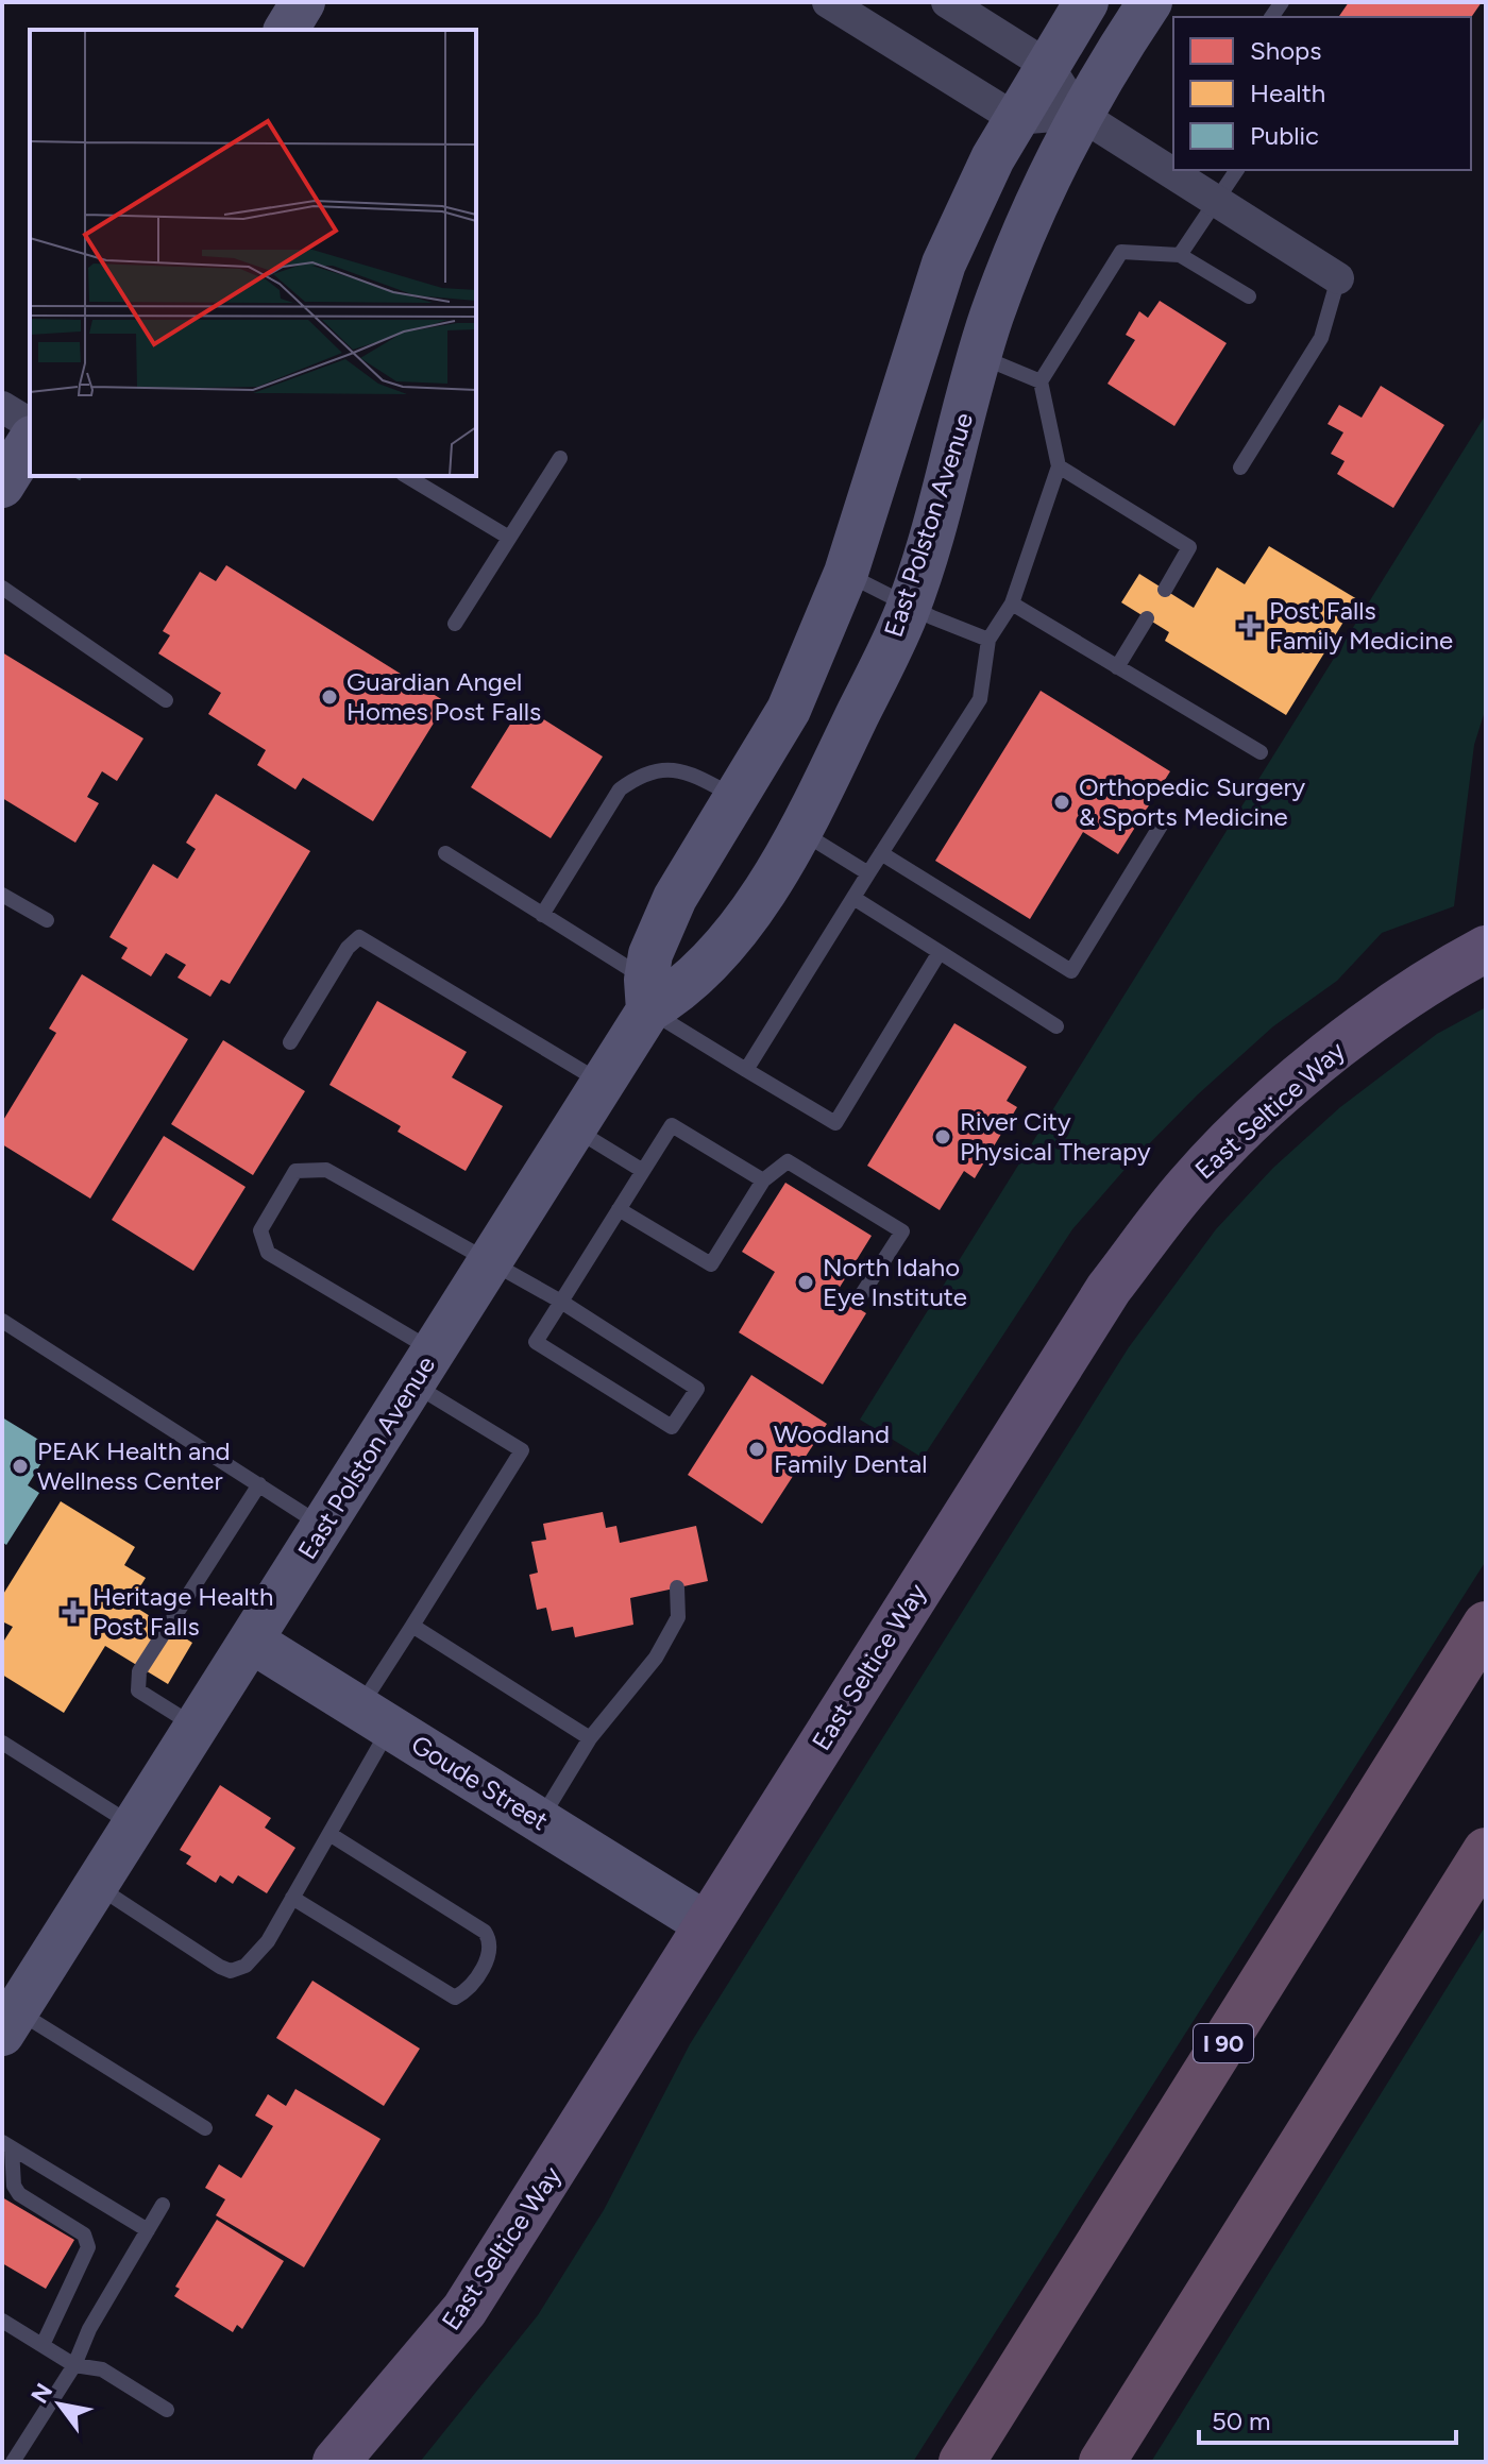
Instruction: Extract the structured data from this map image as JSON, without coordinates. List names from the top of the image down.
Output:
{
  "streets": {
    "highway": ["I 90"],
    "main road": ["East Seltice Way"],
    "street": ["East Polston Avenue", "Goude Street"]
  },
  "crossings": [
    ["East Polston Avenue", "Goude Street"],
    ["East Seltice Way", "Goude Street"]
  ],
  "places": {
    "health": ["Post Falls Family Medicine", "Heritage Health Post Falls"],
    "other": [
      "Guardian Angel Homes Post Falls",
      "Orthopedic Surgery & Sports Medicine",
      "River City Physical Therapy",
      "North Idaho Eye Institute",
      "Woodland Family Dental",
      "PEAK Health and Wellness Center"
    ]
  },
  "legend": ["Shops", "Health", "Public"],
  "scale_bar": "50 m",
  "north": "top left"
}
